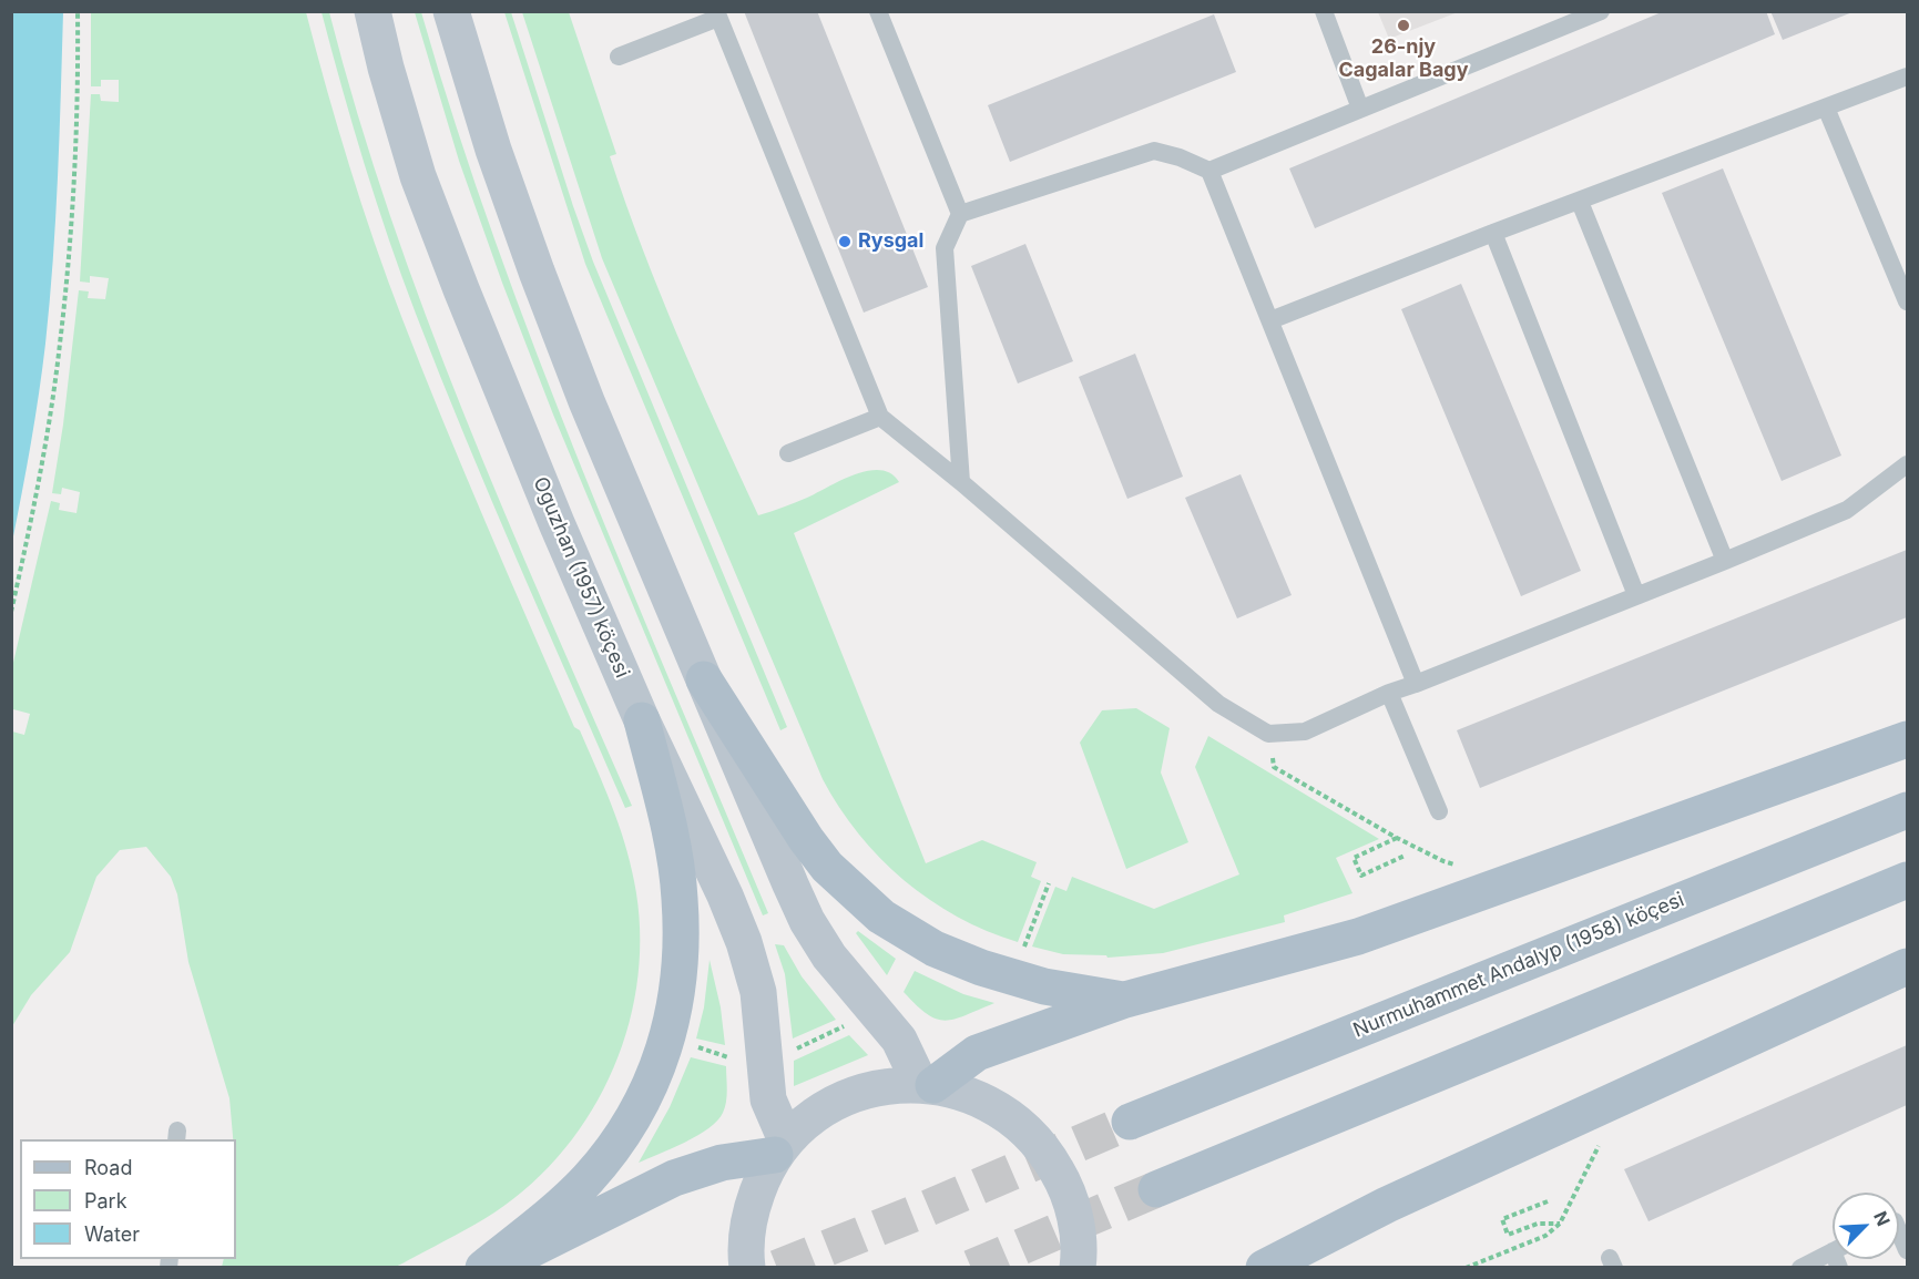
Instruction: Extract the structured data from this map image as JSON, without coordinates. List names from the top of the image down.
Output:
{
  "streets": {
    "main road": ["Oguzhan (1957) köçesi", "Nurmuhammet Andalyp (1958) köçesi"]
  },
  "places": ["26-njy Cagalar Bagy", "Rysgal"],
  "legend": ["Road", "Park", "Water"],
  "north": "top right"
}
